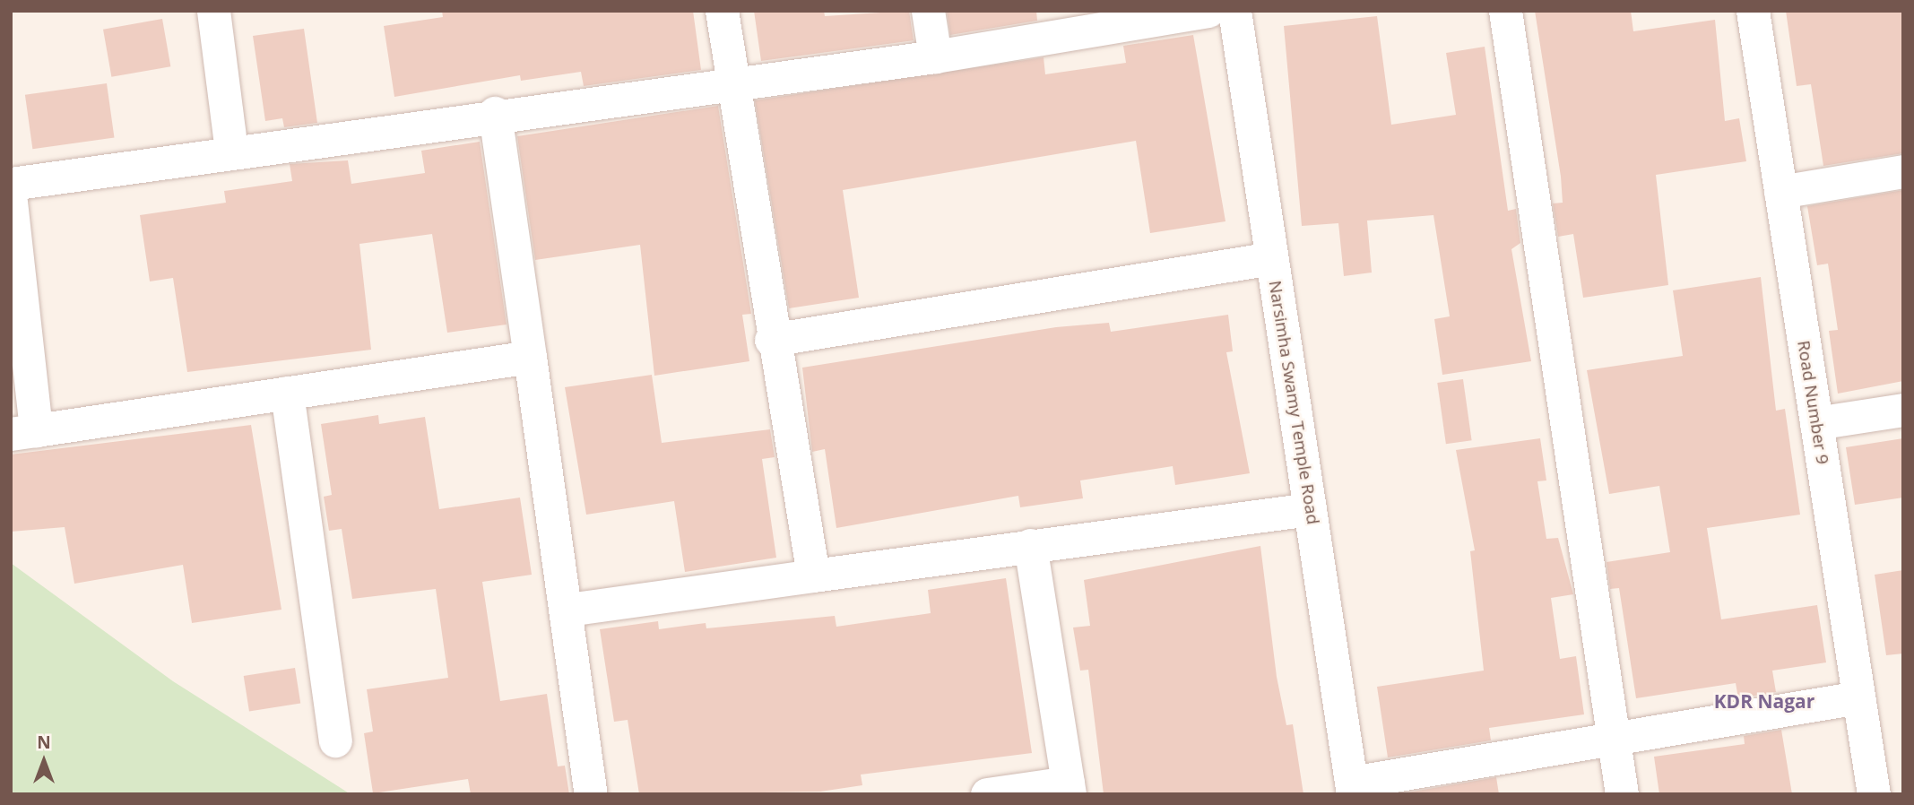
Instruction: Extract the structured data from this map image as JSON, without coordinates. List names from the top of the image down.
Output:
{
  "streets": {
    "street": ["Narsimha Swamy Temple Road", "Road Number 9"]
  },
  "districts": ["KDR Nagar"],
  "north": "top"
}
